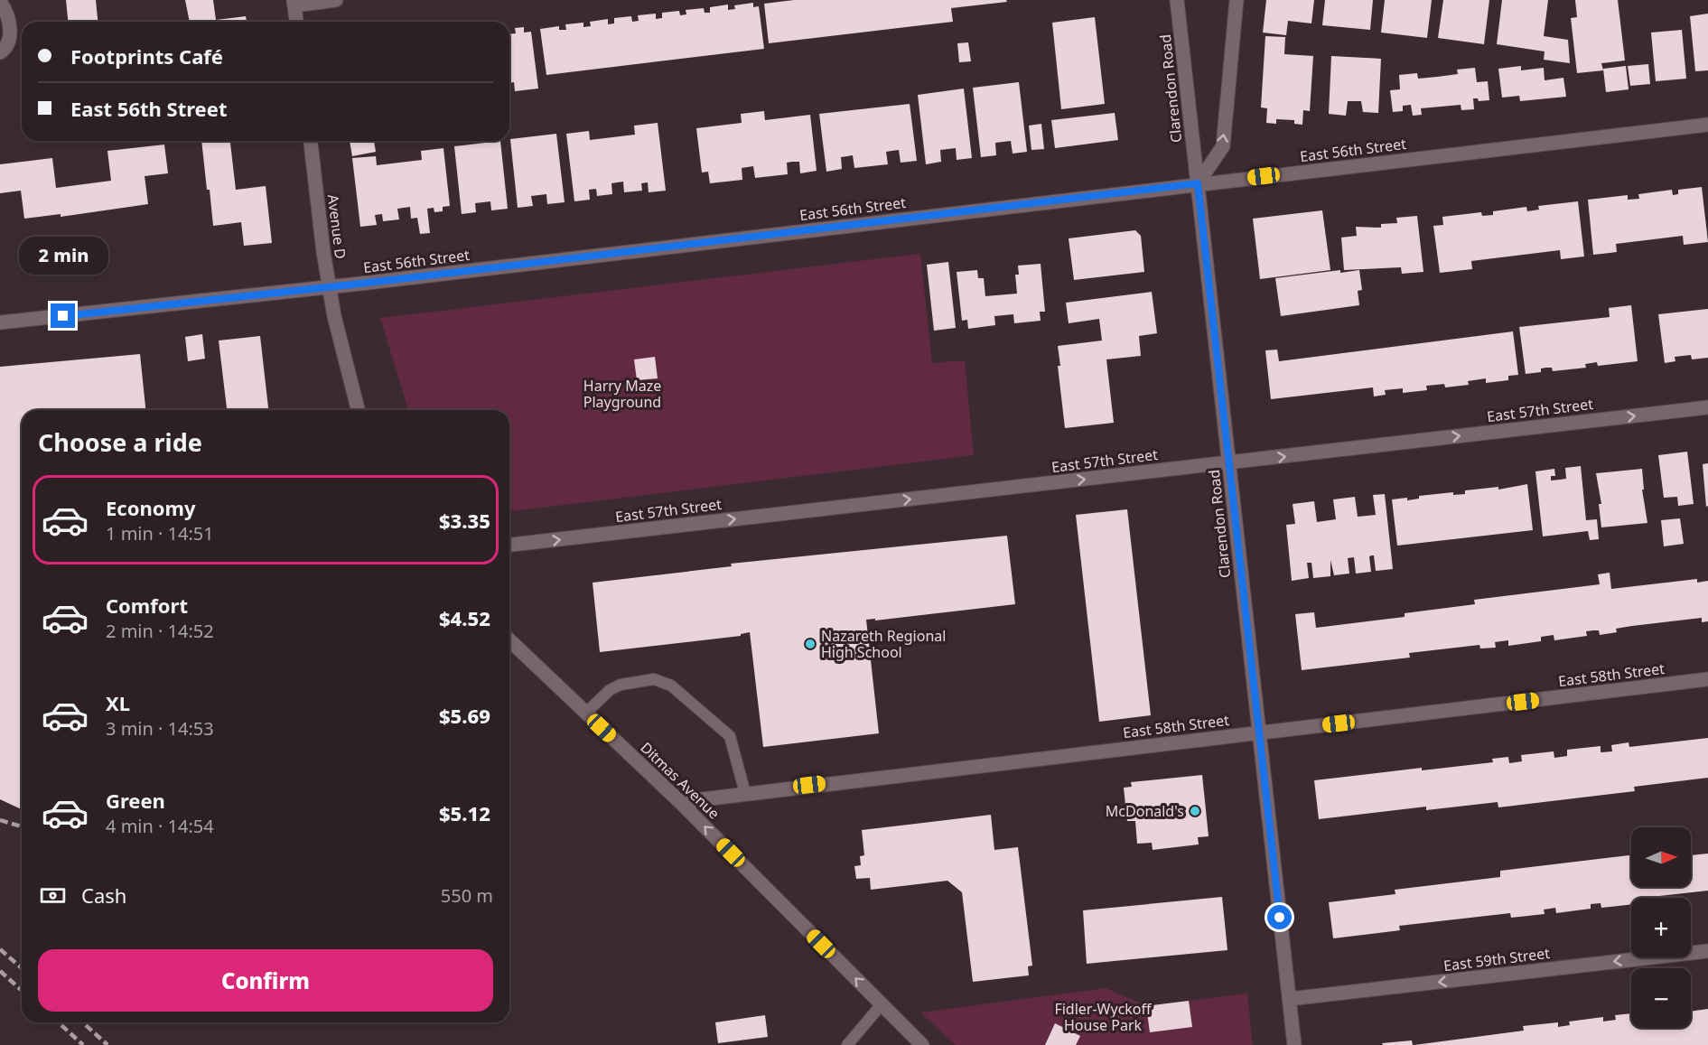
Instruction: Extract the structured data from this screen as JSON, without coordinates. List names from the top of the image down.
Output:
{
  "streets": {
    "street": [
      "Clarendon Road",
      "East 56th Street",
      "Avenue D",
      "East 57th Street",
      "East 58th Street",
      "Ditmas Avenue",
      "East 59th Street"
    ]
  },
  "crossings": [
    ["Clarendon Road", "East 56th Street"],
    ["Clarendon Road", "East 57th Street"],
    ["Clarendon Road", "East 58th Street"],
    ["Clarendon Road", "East 59th Street"],
    ["East 56th Street", "Avenue D"],
    ["East 58th Street", "Ditmas Avenue"]
  ],
  "one_way": ["East 57th Street", "Ditmas Avenue", "East 59th Street"],
  "parks": ["Harry Maze Playground", "Fidler-Wyckoff House Park"],
  "places": ["Nazareth Regional High School", "McDonald's"],
  "north": "right",
  "page": {
    "banner": ["Footprints Café", "East 56th Street"],
    "bubble": "2 min",
    "heading": "Choose a ride",
    "list": [
      {
        "name": "Economy",
        "note": "1 min · 14:51",
        "value": "$3.35"
      },
      {
        "name": "Comfort",
        "note": "2 min · 14:52",
        "value": "$4.52"
      },
      {
        "name": "XL",
        "note": "3 min · 14:53",
        "value": "$5.69"
      },
      {
        "name": "Green",
        "note": "4 min · 14:54",
        "value": "$5.12"
      }
    ],
    "map_buttons": ["+", "−"],
    "pay": ["Cash", "550 m"],
    "buttons": "Confirm"
  }
}
